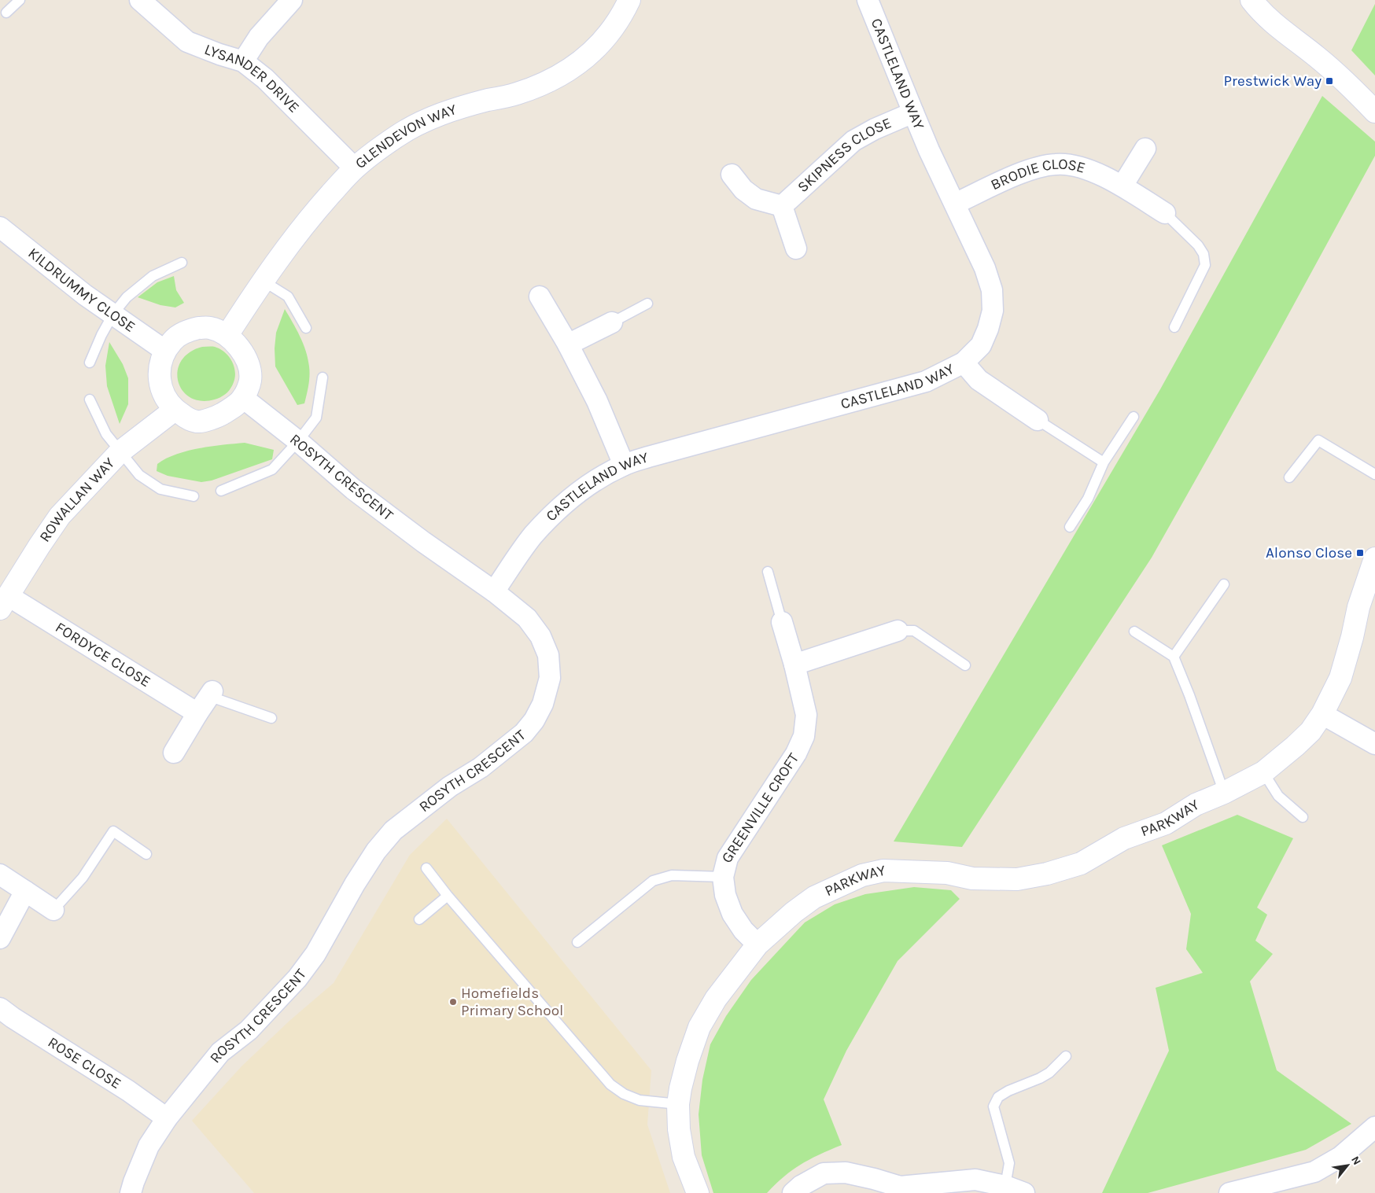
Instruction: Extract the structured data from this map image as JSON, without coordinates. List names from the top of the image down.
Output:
{
  "streets": {
    "street": [
      "CASTLELAND WAY",
      "LYSANDER DRIVE",
      "GLENDEVON WAY",
      "SKIPNESS CLOSE",
      "BRODIE CLOSE",
      "KILDRUMMY CLOSE",
      "ROSYTH CRESCENT",
      "ROWALLAN WAY",
      "FORDYCE CLOSE",
      "GREENVILLE CROFT",
      "PARKWAY",
      "ROSE CLOSE"
    ]
  },
  "crossings": [
    ["CASTLELAND WAY", "SKIPNESS CLOSE"],
    ["CASTLELAND WAY", "BRODIE CLOSE"],
    ["CASTLELAND WAY", "ROSYTH CRESCENT"],
    ["LYSANDER DRIVE", "GLENDEVON WAY"],
    ["GLENDEVON WAY", "KILDRUMMY CLOSE"],
    ["GLENDEVON WAY", "ROSYTH CRESCENT"],
    ["GLENDEVON WAY", "ROWALLAN WAY"],
    ["KILDRUMMY CLOSE", "ROSYTH CRESCENT"],
    ["KILDRUMMY CLOSE", "ROWALLAN WAY"],
    ["ROSYTH CRESCENT", "ROWALLAN WAY"],
    ["ROSYTH CRESCENT", "ROSE CLOSE"],
    ["ROWALLAN WAY", "FORDYCE CLOSE"],
    ["GREENVILLE CROFT", "PARKWAY"]
  ],
  "places": {
    "transit": ["Prestwick Way", "Alonso Close"],
    "other": ["Homefields Primary School"]
  },
  "north": "top right"
}
